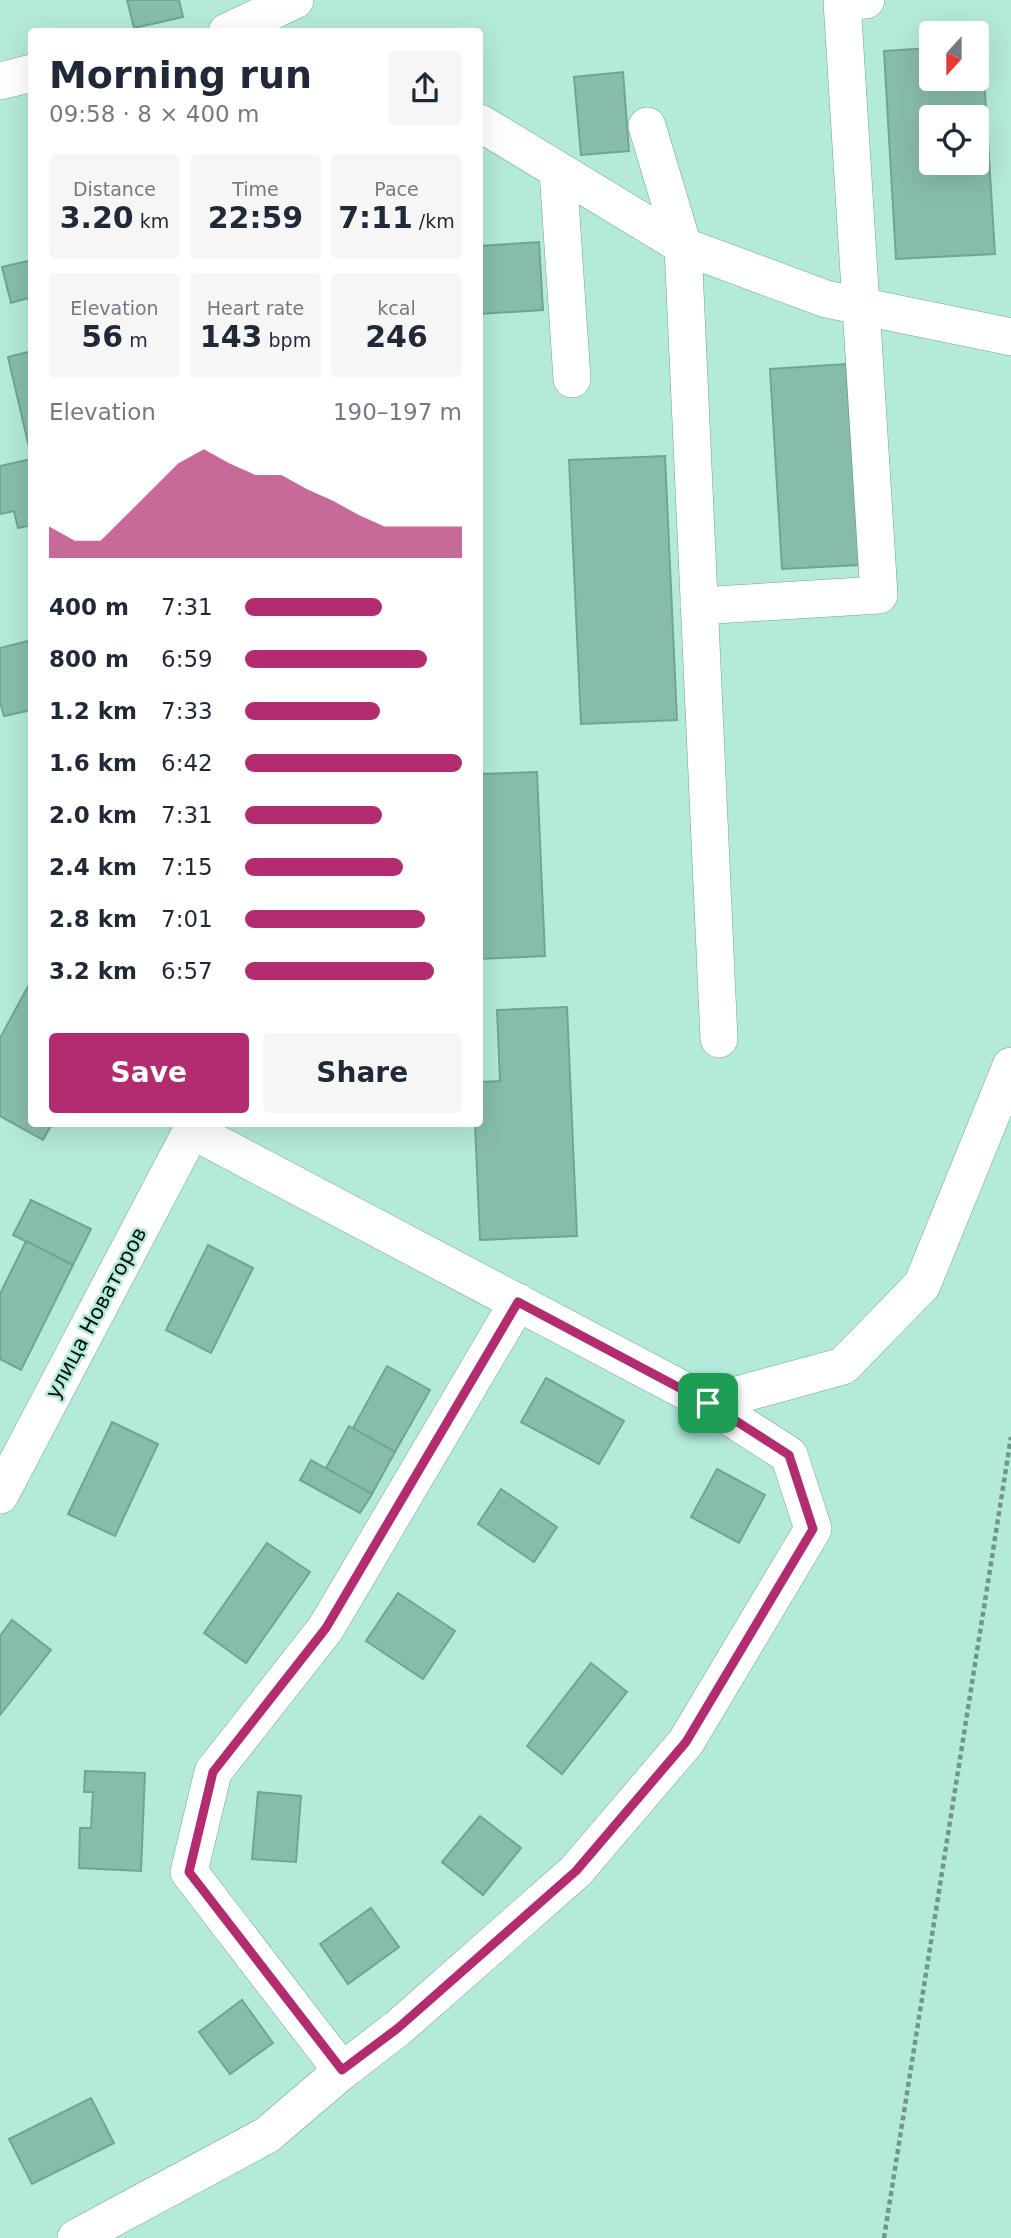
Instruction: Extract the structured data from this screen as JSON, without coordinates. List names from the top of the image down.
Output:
{
  "streets": {
    "street": ["улица Новаторов"]
  },
  "north": "bottom",
  "page": {
    "heading": ["Morning run", "09:58 · 8 × 400 m"],
    "stats": [
      ["Distance", "3.20 km"],
      ["Time", "22:59"],
      ["Pace", "7:11 /km"],
      ["Elevation", "56 m"],
      ["Heart rate", "143 bpm"],
      ["kcal", "246"]
    ],
    "chart": ["Elevation", "190–197 m"],
    "list": [
      {
        "name": "400 m",
        "note": "7:31"
      },
      {
        "name": "800 m",
        "note": "6:59"
      },
      {
        "name": "1.2 km",
        "note": "7:33"
      },
      {
        "name": "1.6 km",
        "note": "6:42"
      },
      {
        "name": "2.0 km",
        "note": "7:31"
      },
      {
        "name": "2.4 km",
        "note": "7:15"
      },
      {
        "name": "2.8 km",
        "note": "7:01"
      },
      {
        "name": "3.2 km",
        "note": "6:57"
      }
    ],
    "buttons": ["Save", "Share"]
  }
}
